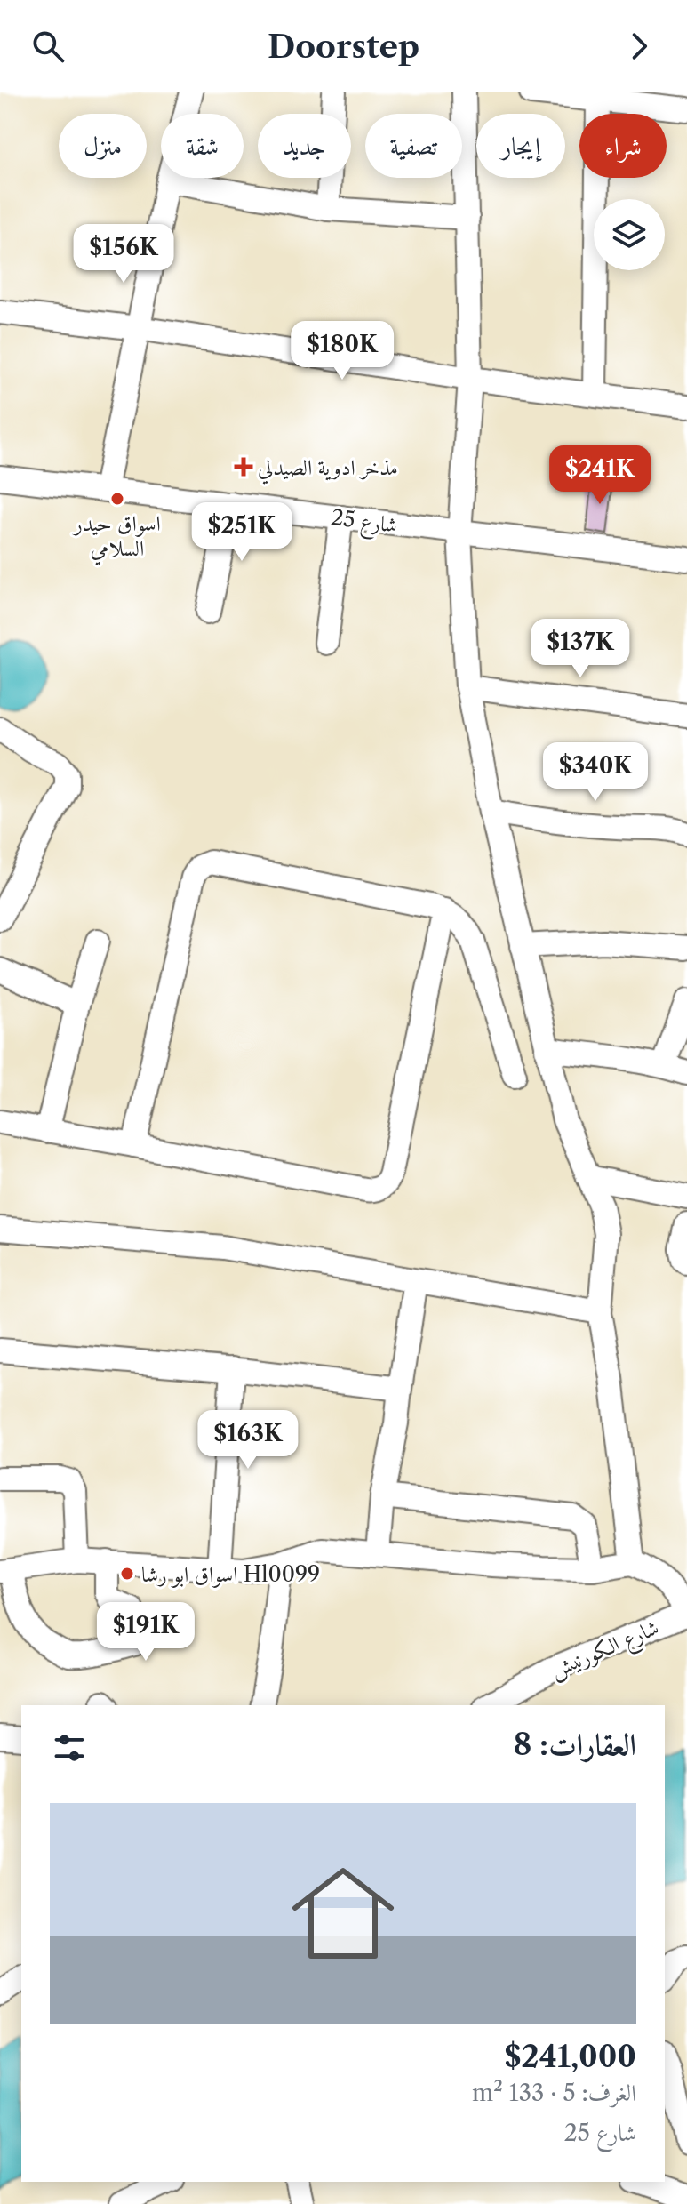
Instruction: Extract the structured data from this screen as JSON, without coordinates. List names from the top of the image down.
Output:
{
  "streets": {
    "street": ["شارع 25", "شارع الكورنيش"]
  },
  "places": {
    "health": ["مذخر ادوية الصيدلي"],
    "other": ["اسواق حيدر السلامي", "اسواق ابو رشا Hl0099"]
  },
  "page": {
    "header": "Doorstep",
    "chip": [
      "شراء",
      "إيجار",
      "تصفية",
      "جديد",
      "شقة",
      "منزل"
    ],
    "price": [
      "$156K",
      "$180K",
      "$241K",
      "$251K",
      "$137K",
      "$340K",
      "$163K",
      "$191K"
    ],
    "heading": "العقارات: 8",
    "list": [
      {
        "name": "$241,000",
        "note": "الغرف: 5 · 133 m² · شارع 25"
      }
    ]
  }
}
